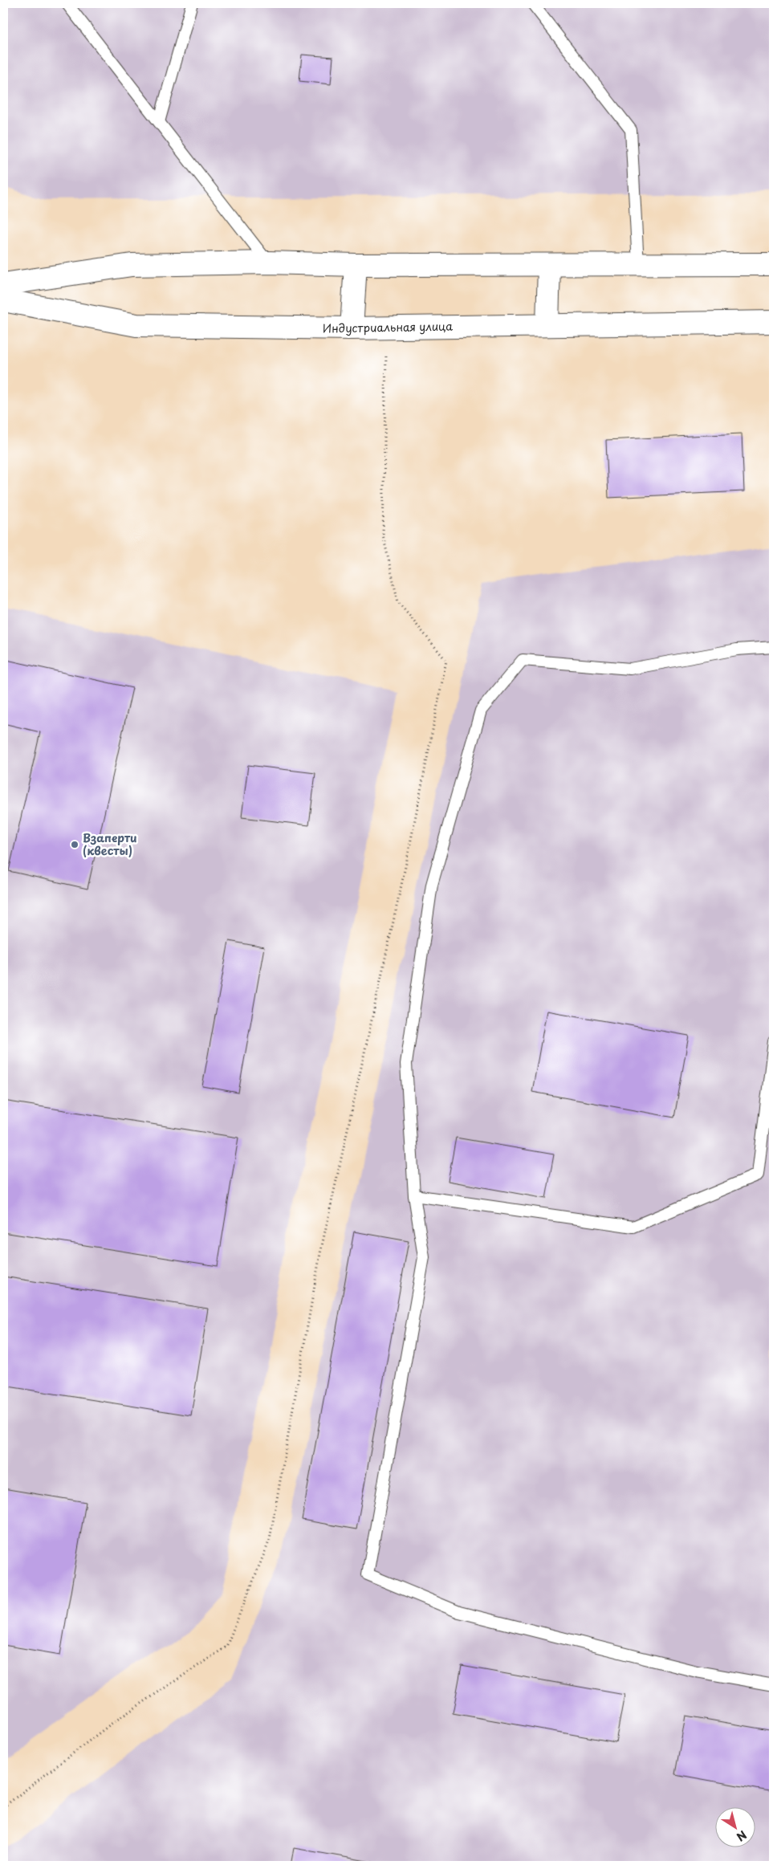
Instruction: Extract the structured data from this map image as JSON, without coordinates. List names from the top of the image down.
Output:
{
  "streets": {
    "street": ["Индустриальная улица"]
  },
  "places": ["Взаперти (квесты)"],
  "north": "bottom right"
}
